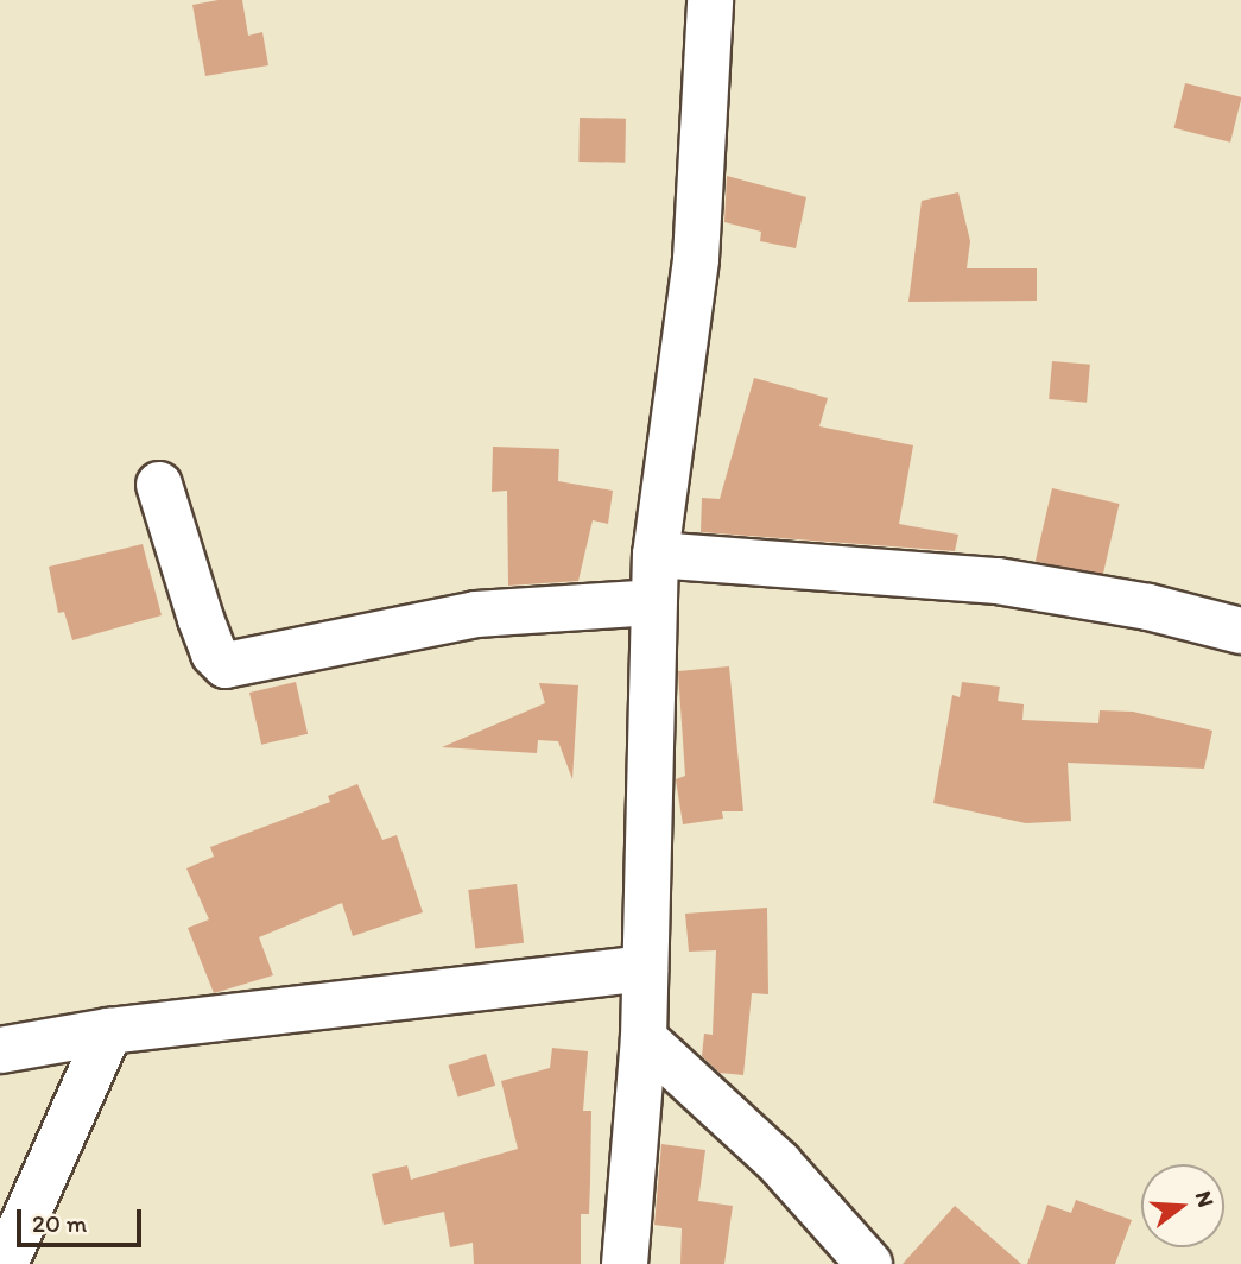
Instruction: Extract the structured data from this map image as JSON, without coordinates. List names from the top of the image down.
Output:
{
  "scale_bar": "20 m",
  "north": "right"
}
